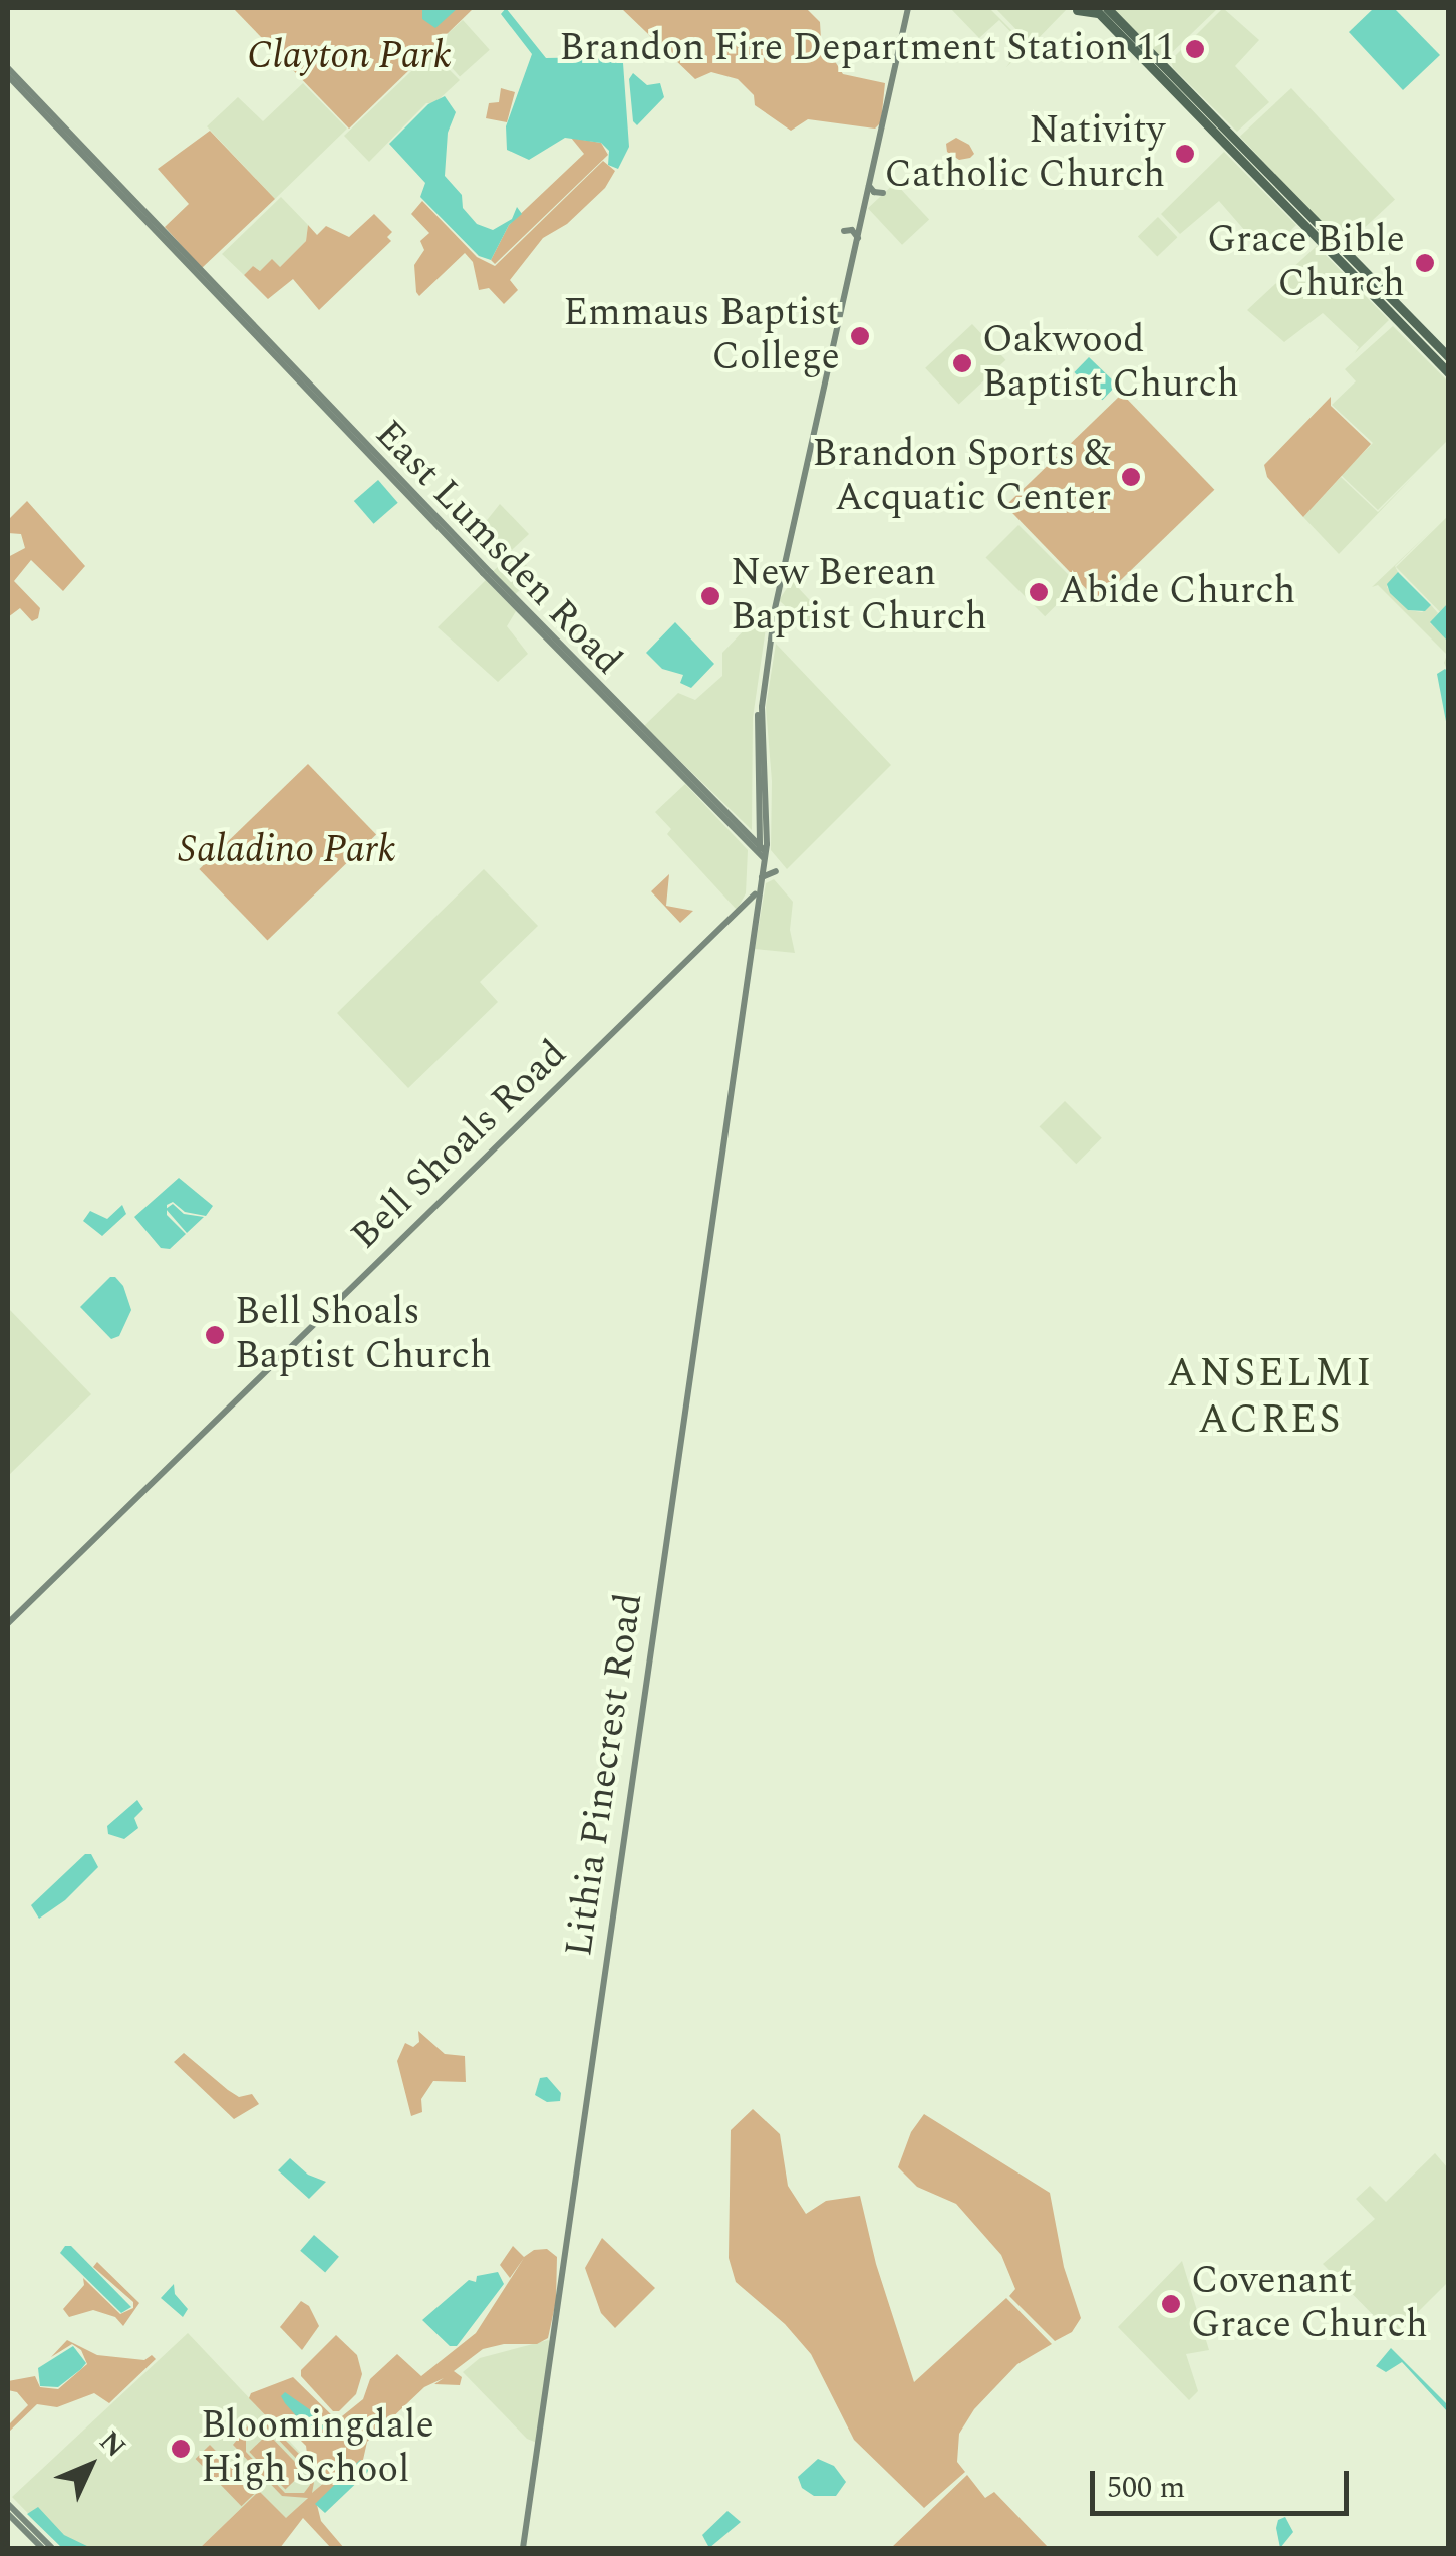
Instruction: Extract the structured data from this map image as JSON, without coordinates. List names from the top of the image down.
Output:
{
  "streets": {
    "main road": ["East Lumsden Road", "Bell Shoals Road", "Lithia Pinecrest Road"]
  },
  "crossings": [
    ["East Lumsden Road", "Lithia Pinecrest Road"],
    ["Bell Shoals Road", "Lithia Pinecrest Road"]
  ],
  "districts": ["ANSELMI ACRES"],
  "parks": ["Clayton Park", "Saladino Park"],
  "places": [
    "Brandon Fire Department Station 11",
    "Nativity Catholic Church",
    "Grace Bible Church",
    "Emmaus Baptist College",
    "Oakwood Baptist Church",
    "Brandon Sports & Acquatic Center",
    "Abide Church",
    "New Berean Baptist Church",
    "Bell Shoals Baptist Church",
    "Covenant Grace Church",
    "Bloomingdale High School"
  ],
  "scale_bar": "500 m",
  "north": "top right"
}
